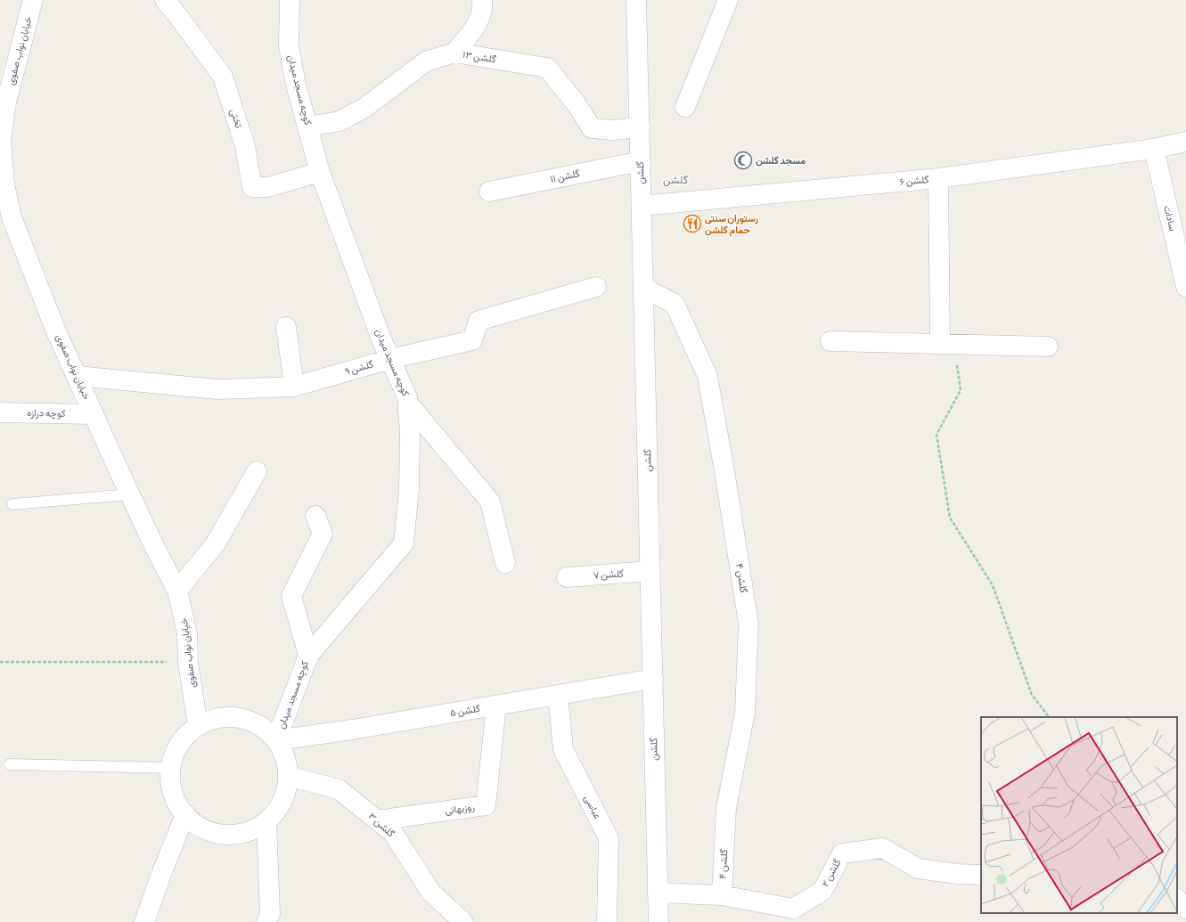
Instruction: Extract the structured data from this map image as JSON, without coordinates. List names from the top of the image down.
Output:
{
  "streets": {
    "street": [
      "خیابان نواب صفوی",
      "گلشن ۱۳",
      "کوچه مسجد میدان",
      "تختی",
      "گلشن",
      "گلشن ۱۱",
      "گلشن ۶",
      "سادات",
      "گلشن ۹",
      "کوچه درازه",
      "گلشن ۷",
      "گلشن ۴",
      "گلشن ۵",
      "عباسی",
      "روزبهانی",
      "گلشن ۳",
      "گلشن ۲"
    ]
  },
  "crossings": [
    ["خیابان نواب صفوی", "کوچه مسجد میدان"],
    ["خیابان نواب صفوی", "گلشن ۹"],
    ["خیابان نواب صفوی", "کوچه درازه"],
    ["خیابان نواب صفوی", "گلشن ۵"],
    ["خیابان نواب صفوی", "گلشن ۳"],
    ["گلشن ۱۳", "کوچه مسجد میدان"],
    ["گلشن ۱۳", "گلشن"],
    ["کوچه مسجد میدان", "تختی"],
    ["کوچه مسجد میدان", "گلشن ۹"],
    ["کوچه مسجد میدان", "گلشن ۵"],
    ["کوچه مسجد میدان", "گلشن ۳"],
    ["گلشن", "گلشن ۱۱"],
    ["گلشن", "گلشن ۶"],
    ["گلشن", "گلشن ۷"],
    ["گلشن", "گلشن ۴"],
    ["گلشن", "گلشن ۵"],
    ["گلشن", "گلشن ۲"],
    ["گلشن ۶", "سادات"],
    ["گلشن ۴", "گلشن ۲"],
    ["گلشن ۵", "عباسی"],
    ["گلشن ۵", "روزبهانی"],
    ["گلشن ۵", "گلشن ۳"],
    ["روزبهانی", "گلشن ۳"]
  ],
  "districts": ["گلشن"],
  "places": {
    "mosque": ["مسجد گلشن"],
    "restaurant": ["رستوران سنتی حمام گلشن"]
  }
}
